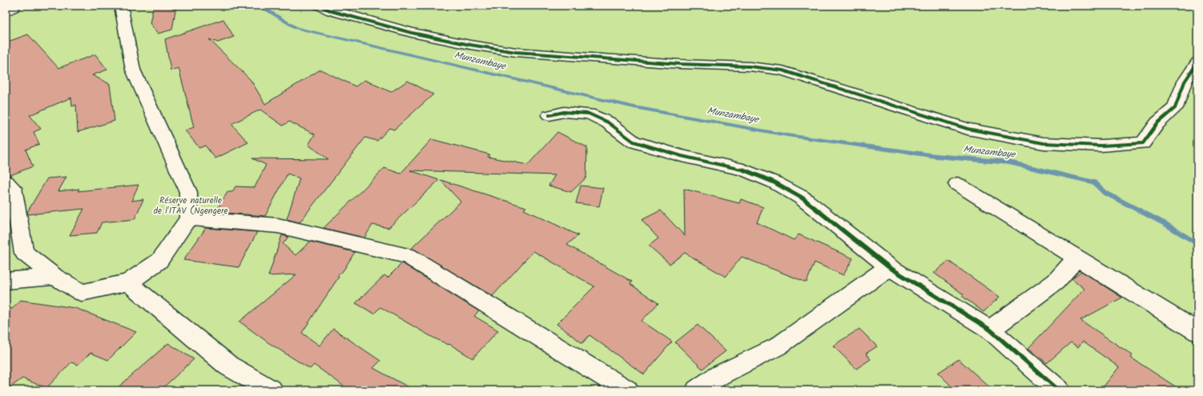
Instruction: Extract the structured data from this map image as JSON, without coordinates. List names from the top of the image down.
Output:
{
  "water": ["Munzambaye"],
  "parks": ["Réserve naturelle de l'ITAV (Ngengere"]
}
